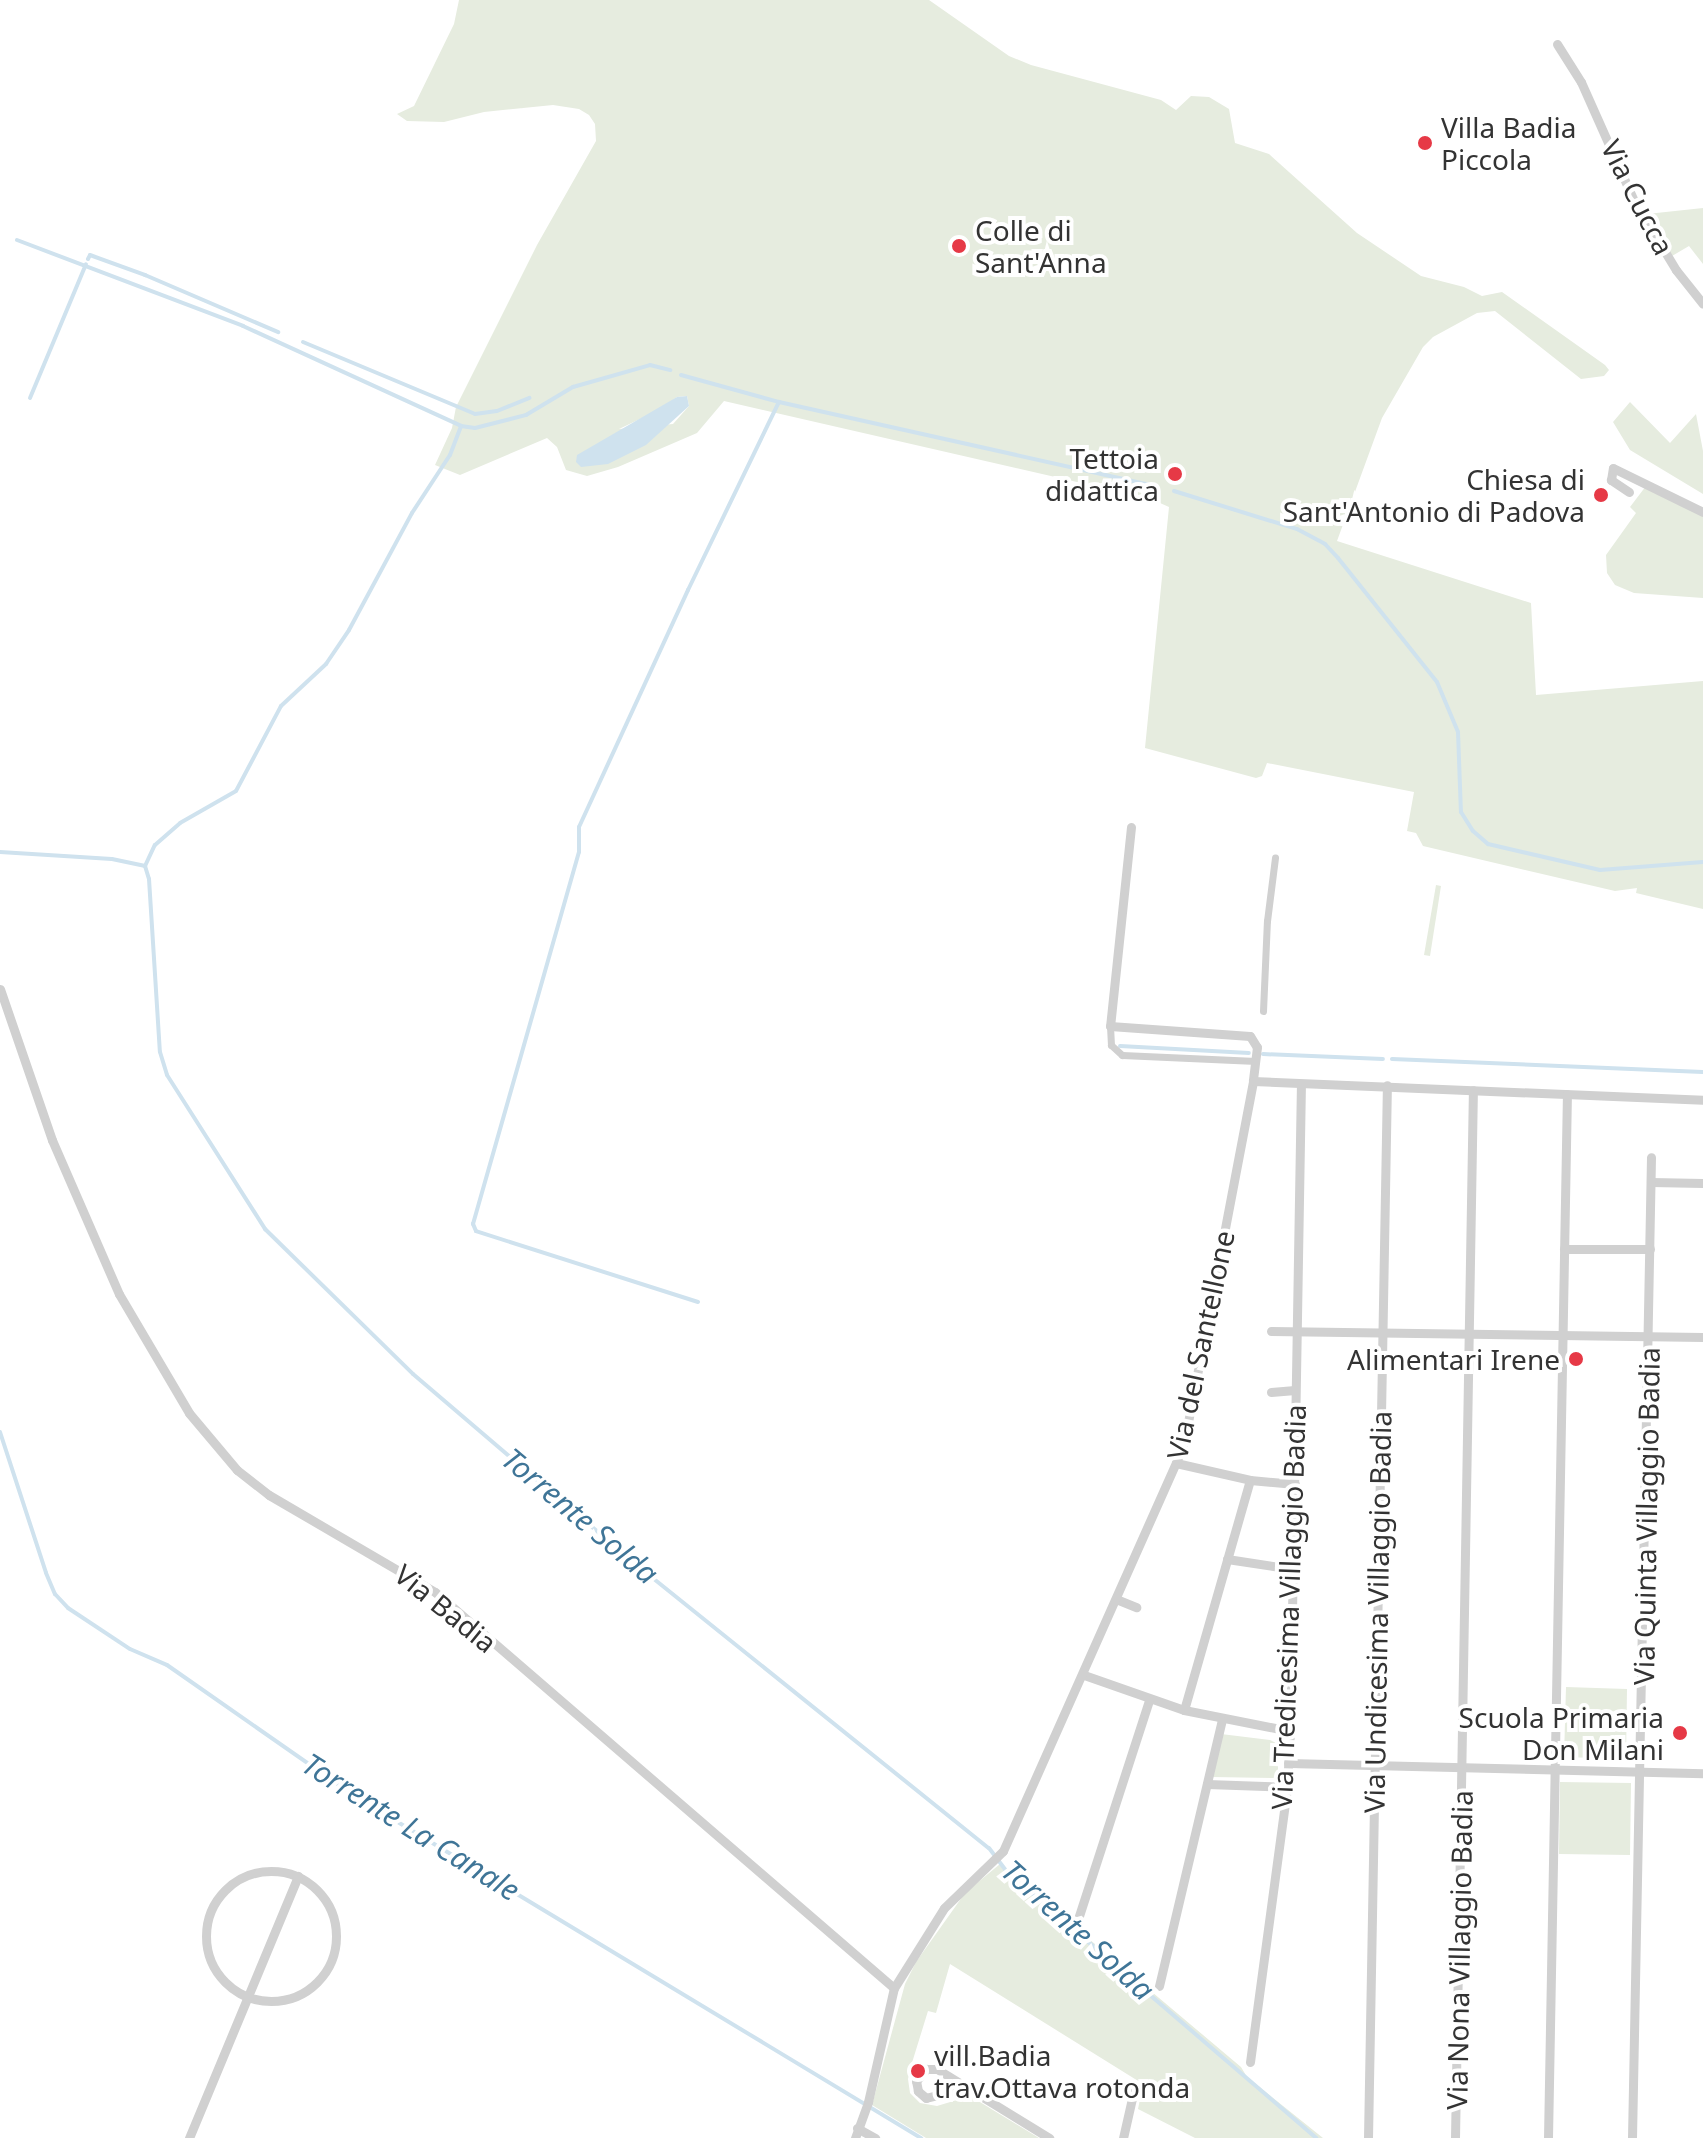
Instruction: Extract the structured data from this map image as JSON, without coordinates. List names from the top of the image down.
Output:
{
  "streets": {
    "street": [
      "Via Cucca",
      "Via del Santellone",
      "Via Quinta Villaggio Badia",
      "Via Tredicesima Villaggio Badia",
      "Via Badia",
      "Via Undicesima Villaggio Badia",
      "Via Nona Villaggio Badia"
    ]
  },
  "crossings": [
    ["Via del Santellone", "Via Badia"]
  ],
  "water": ["Torrente Solda", "Torrente La Canale"],
  "places": [
    "Villa Badia Piccola",
    "Colle di Sant'Anna",
    "Tettoia didattica",
    "Chiesa di Sant'Antonio di Padova",
    "Alimentari Irene",
    "Scuola Primaria Don Milani",
    "vill.Badia trav.Ottava rotonda"
  ]
}
